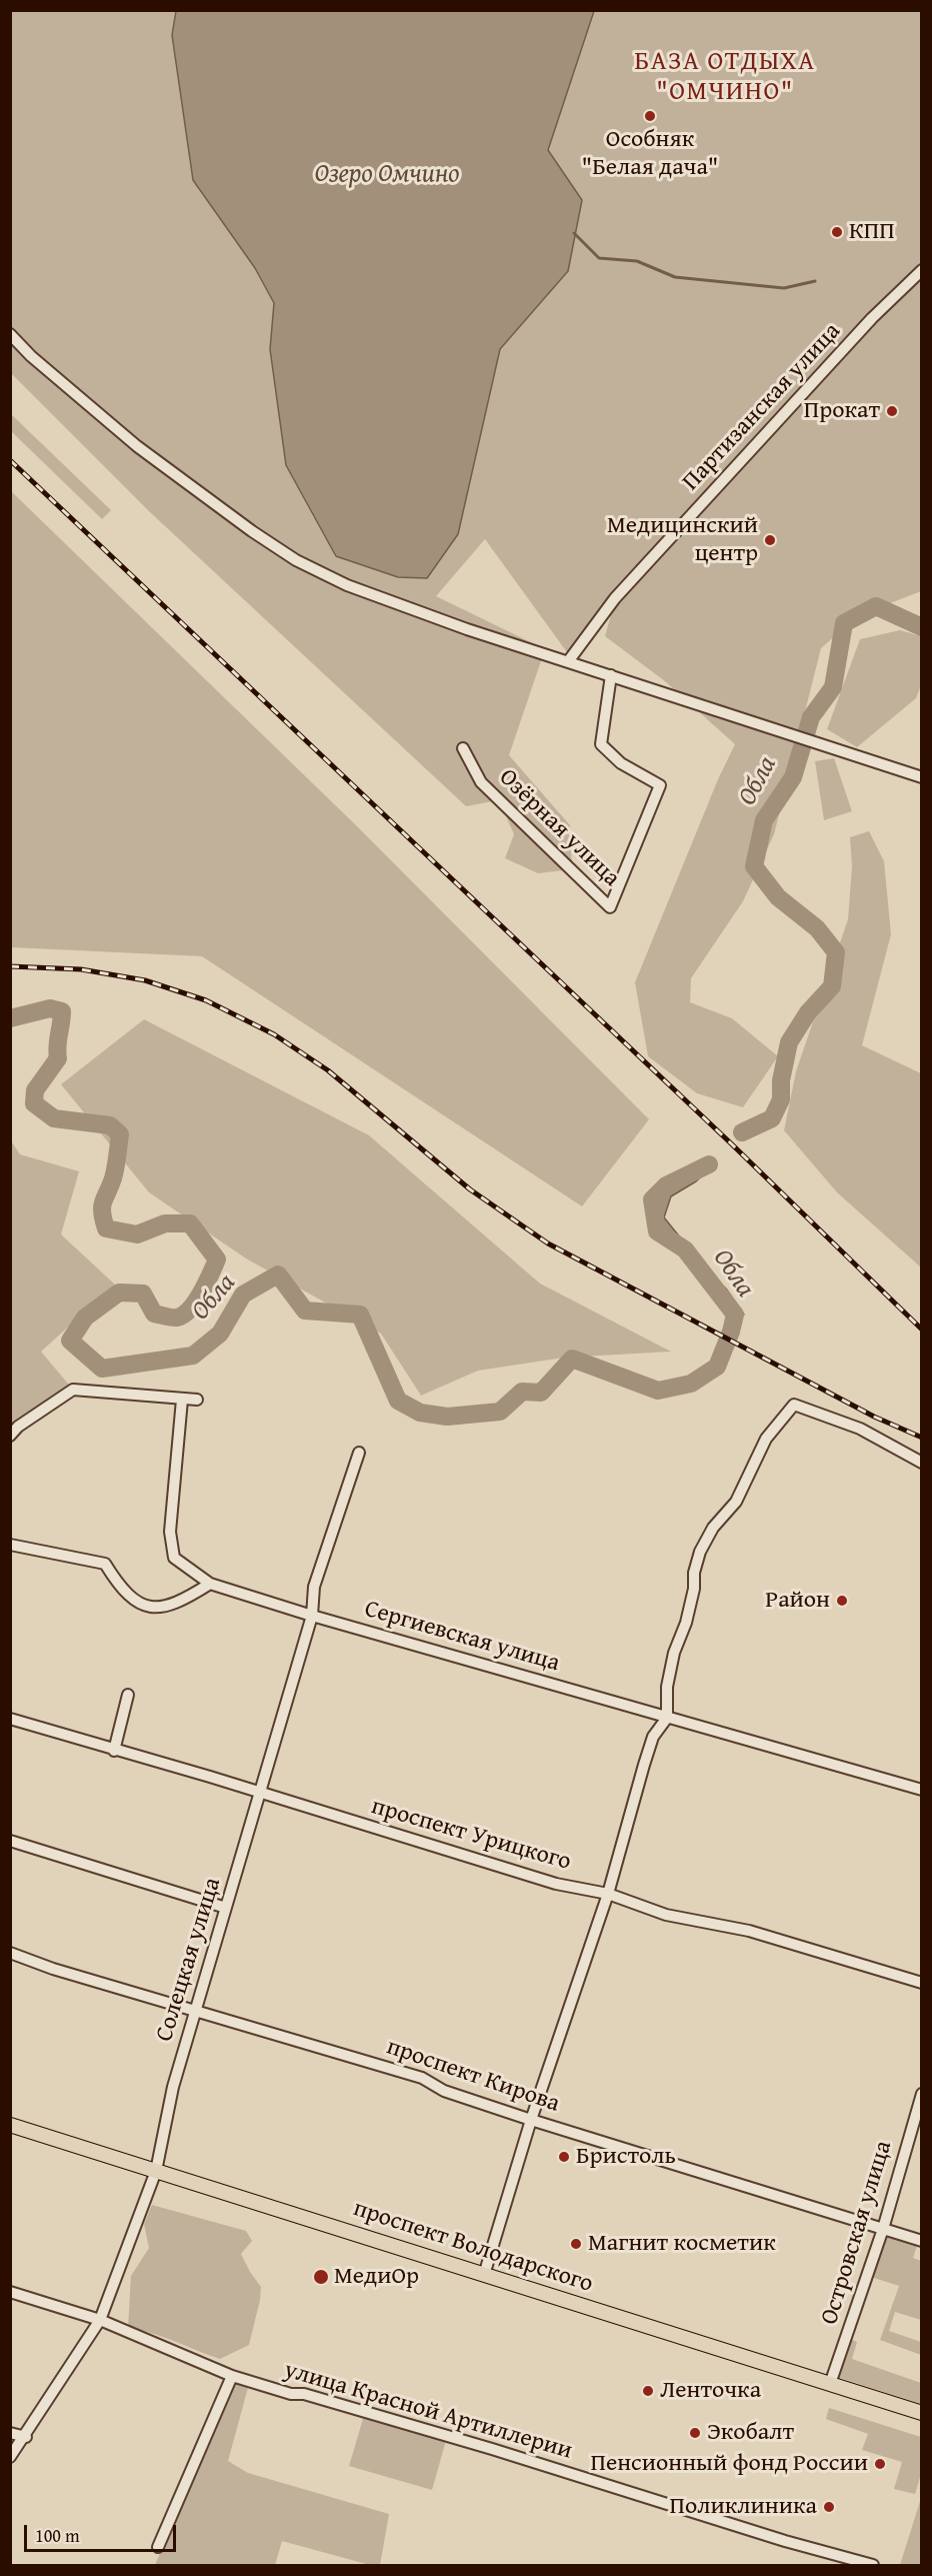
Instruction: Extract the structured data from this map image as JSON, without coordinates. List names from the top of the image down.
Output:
{
  "streets": {
    "main road": ["проспект Володарского"],
    "street": [
      "Партизанская улица",
      "Озёрная улица",
      "Сергиевская улица",
      "проспект Урицкого",
      "Солецкая улица",
      "проспект Кирова",
      "Островская улица",
      "улица Красной Артиллерии"
    ]
  },
  "crossings": [
    ["Сергиевская улица", "Солецкая улица"],
    ["проспект Урицкого", "Солецкая улица"],
    ["Солецкая улица", "проспект Кирова"],
    ["Солецкая улица", "проспект Володарского"],
    ["Солецкая улица", "улица Красной Артиллерии"],
    ["проспект Кирова", "Островская улица"],
    ["Островская улица", "проспект Володарского"]
  ],
  "districts": ["БАЗА ОТДЫХА \"ОМЧИНО\""],
  "water": ["Озеро Омчино", "Обла"],
  "places": [
    "Особняк \"Белая дача\"",
    "КПП",
    "Прокат",
    "Медицинский центр",
    "Район",
    "Бристоль",
    "Магнит косметик",
    "МедиОр",
    "Ленточка",
    "Экобалт",
    "Пенсионный фонд России",
    "Поликлиника"
  ],
  "scale_bar": "100 m"
}
